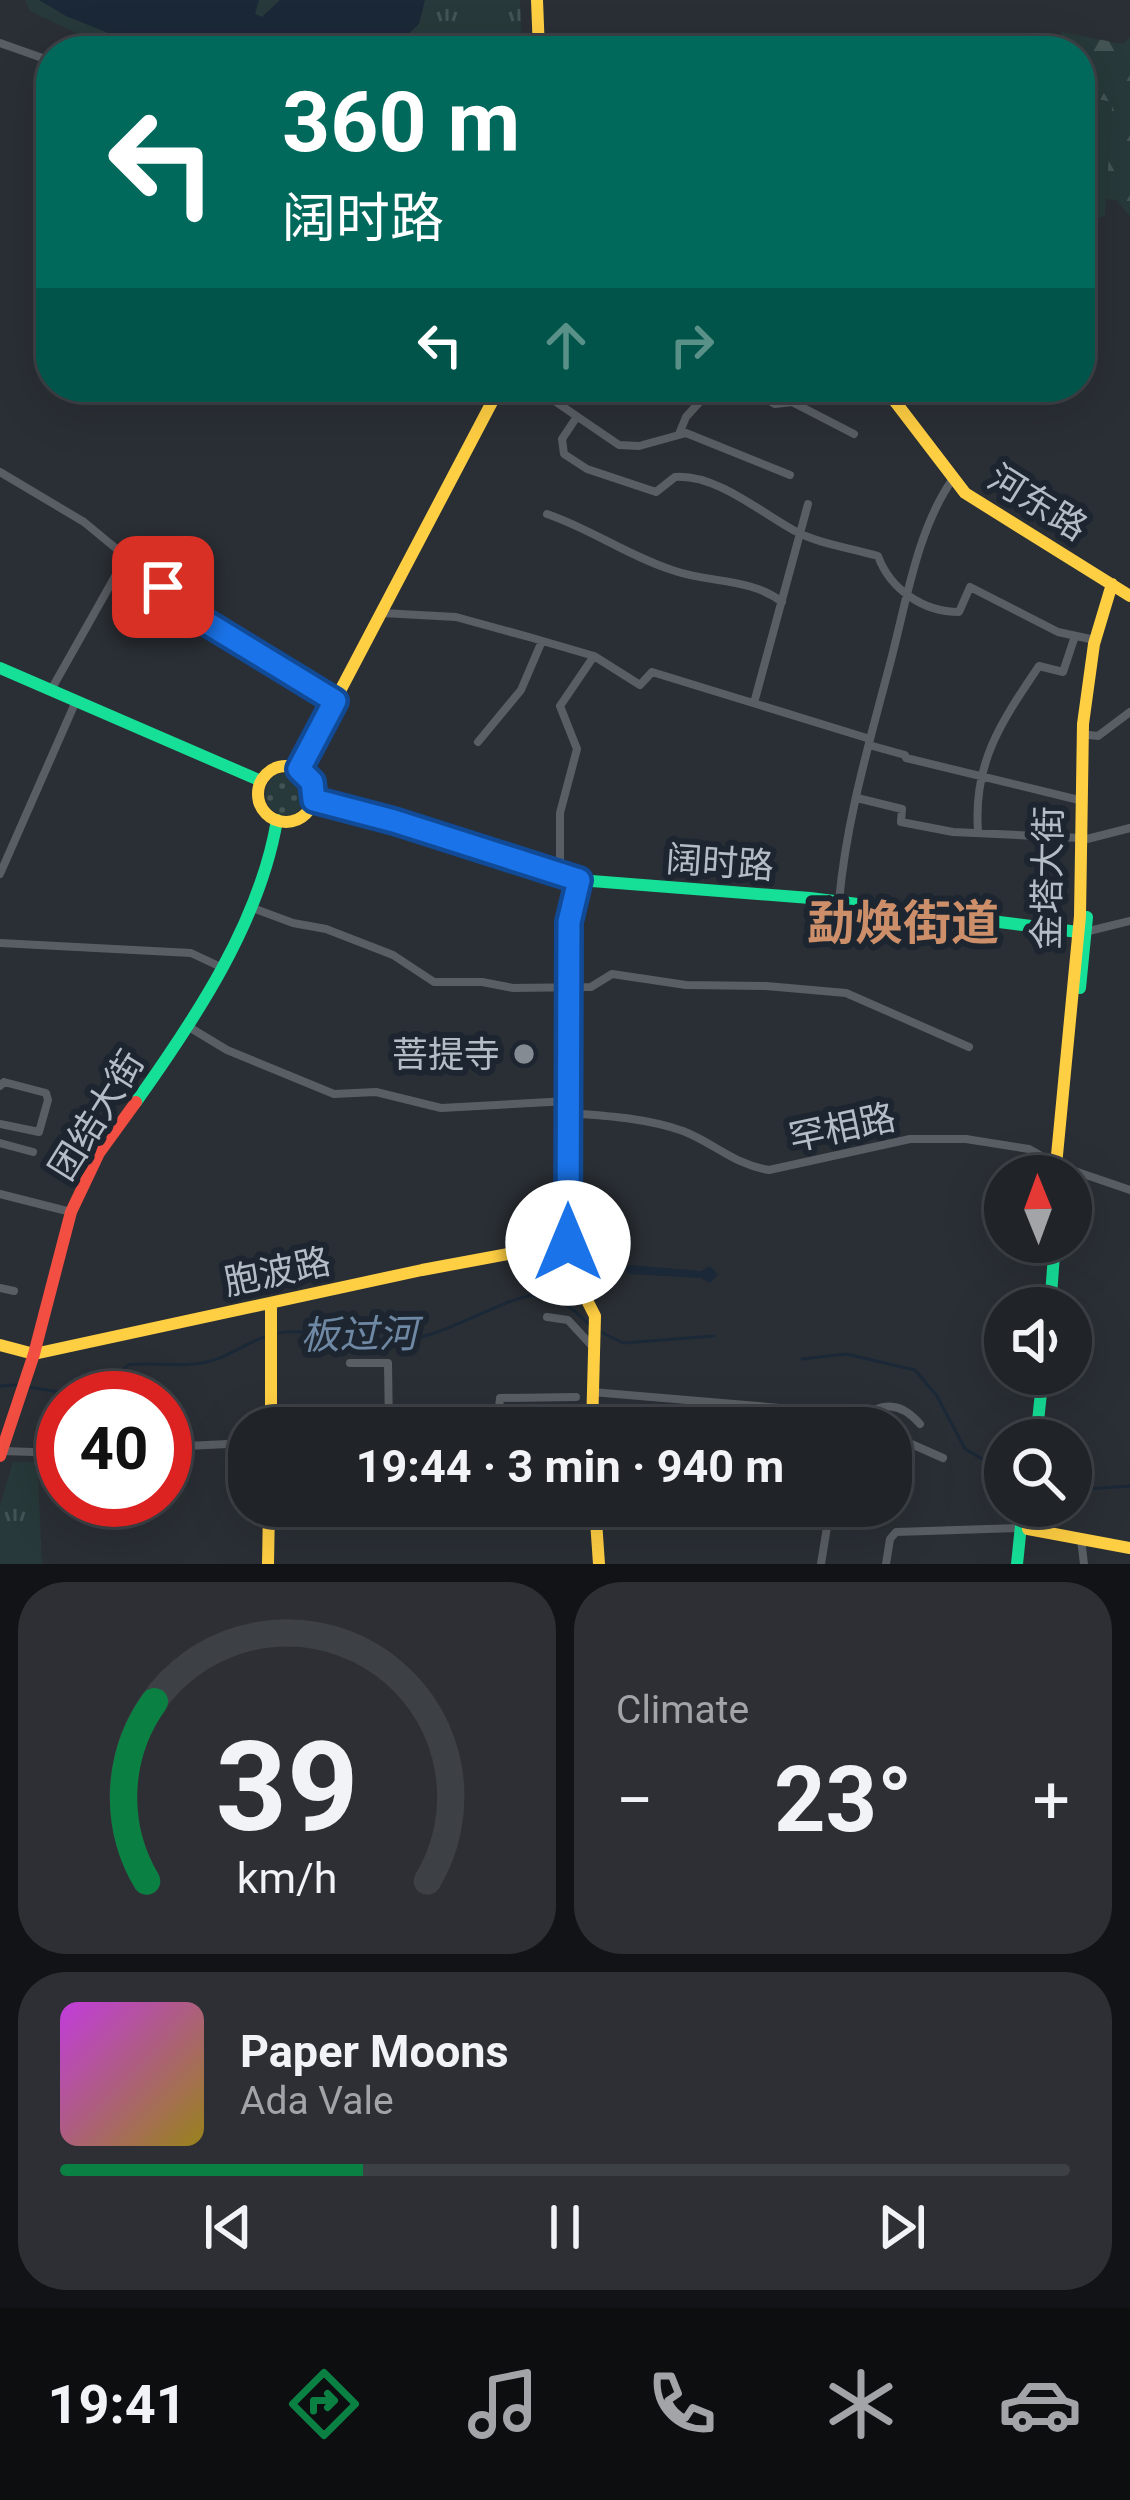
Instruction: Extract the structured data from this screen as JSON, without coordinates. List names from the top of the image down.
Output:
{
  "streets": {
    "main road": [
      "河东路",
      "阔时路",
      "金塔大街",
      "团结大街",
      "胞波路"
    ],
    "street": ["罕相路"]
  },
  "crossings": [
    ["河东路", "金塔大街"],
    ["阔时路", "金塔大街"],
    ["阔时路", "团结大街"],
    ["团结大街", "罕相路"],
    ["团结大街", "胞波路"]
  ],
  "districts": ["勐焕街道"],
  "water": ["板过河"],
  "places": ["菩提寺"],
  "north": "top",
  "page": {
    "turn": ["360 m", "阔时路"],
    "limit": "40",
    "trip": "19:44 · 3 min · 940 m",
    "tile": "Climate",
    "heat": ["−", "23°", "+"],
    "song": ["Paper Moons", "Ada Vale"],
    "tabs": "19:41",
    "gauge": ["39", "km/h"]
  }
}
